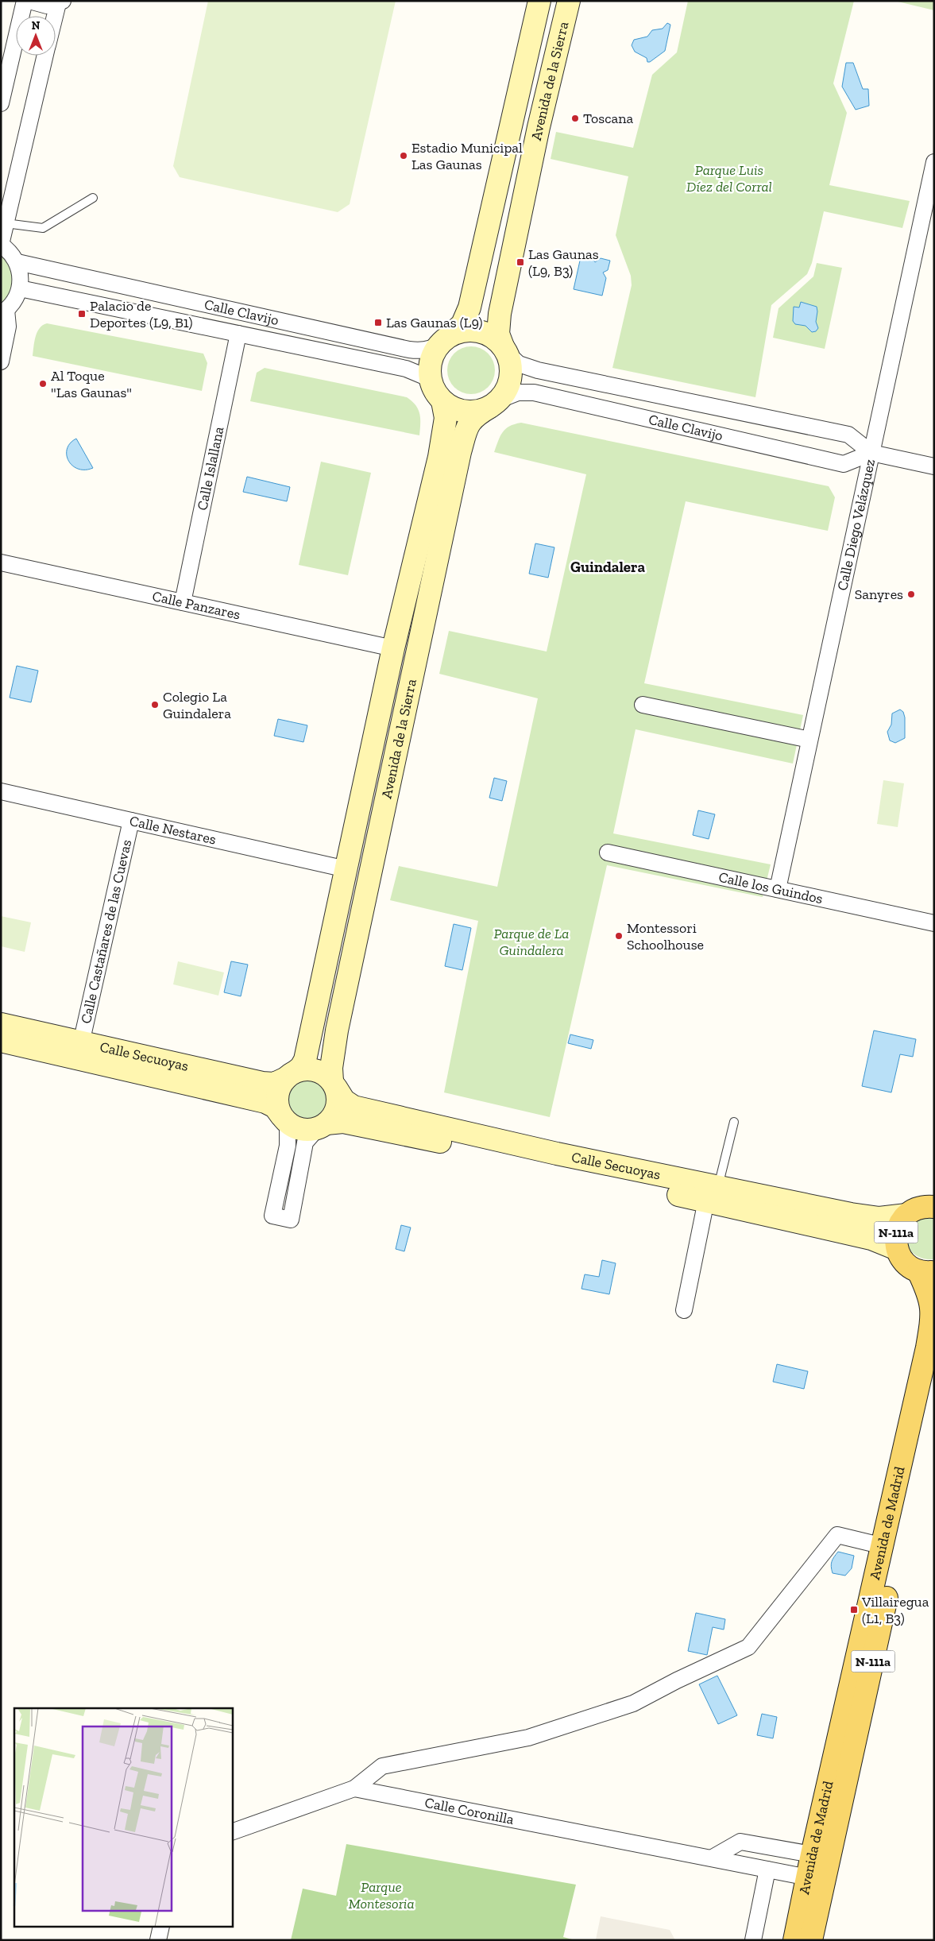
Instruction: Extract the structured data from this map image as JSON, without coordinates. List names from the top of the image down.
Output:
{
  "streets": {
    "main road": [
      "Avenida de la Sierra",
      "Calle Secuoyas",
      "N-111a",
      "Avenida de Madrid"
    ],
    "street": [
      "Calle Clavijo",
      "Calle Islallana",
      "Calle Diego Velázquez",
      "Calle Panzares",
      "Calle Nestares",
      "Calle los Guindos",
      "Calle Castañares de las Cuevas",
      "Calle Coronilla"
    ]
  },
  "crossings": [
    ["Avenida de la Sierra", "Calle Clavijo"],
    ["Avenida de la Sierra", "Calle Panzares"],
    ["Avenida de la Sierra", "Calle Nestares"],
    ["Avenida de la Sierra", "Calle Secuoyas"],
    ["Calle Clavijo", "Calle Islallana"],
    ["Calle Clavijo", "Calle Diego Velázquez"],
    ["Calle Islallana", "Calle Panzares"],
    ["Calle Diego Velázquez", "Calle los Guindos"],
    ["Calle Nestares", "Calle Castañares de las Cuevas"],
    ["Calle Castañares de las Cuevas", "Calle Secuoyas"],
    ["Calle Secuoyas", "N-111a"],
    ["N-111a", "Avenida de Madrid"],
    ["Avenida de Madrid", "Calle Coronilla"]
  ],
  "districts": ["Guindalera"],
  "parks": ["Parque Luis Díez del Corral", "Parque de La Guindalera", "Parque Montesoria"],
  "places": {
    "other": [
      "Toscana",
      "Estadio Municipal Las Gaunas",
      "Al Toque \"Las Gaunas\"",
      "Sanyres",
      "Colegio La Guindalera",
      "Montessori Schoolhouse"
    ],
    "transit": [
      "Las Gaunas (L9, B3)",
      "Palacio de Deportes (L9, B1)",
      "Las Gaunas (L9)",
      "Villairegua (L1, B3)"
    ]
  },
  "north": "top"
}
